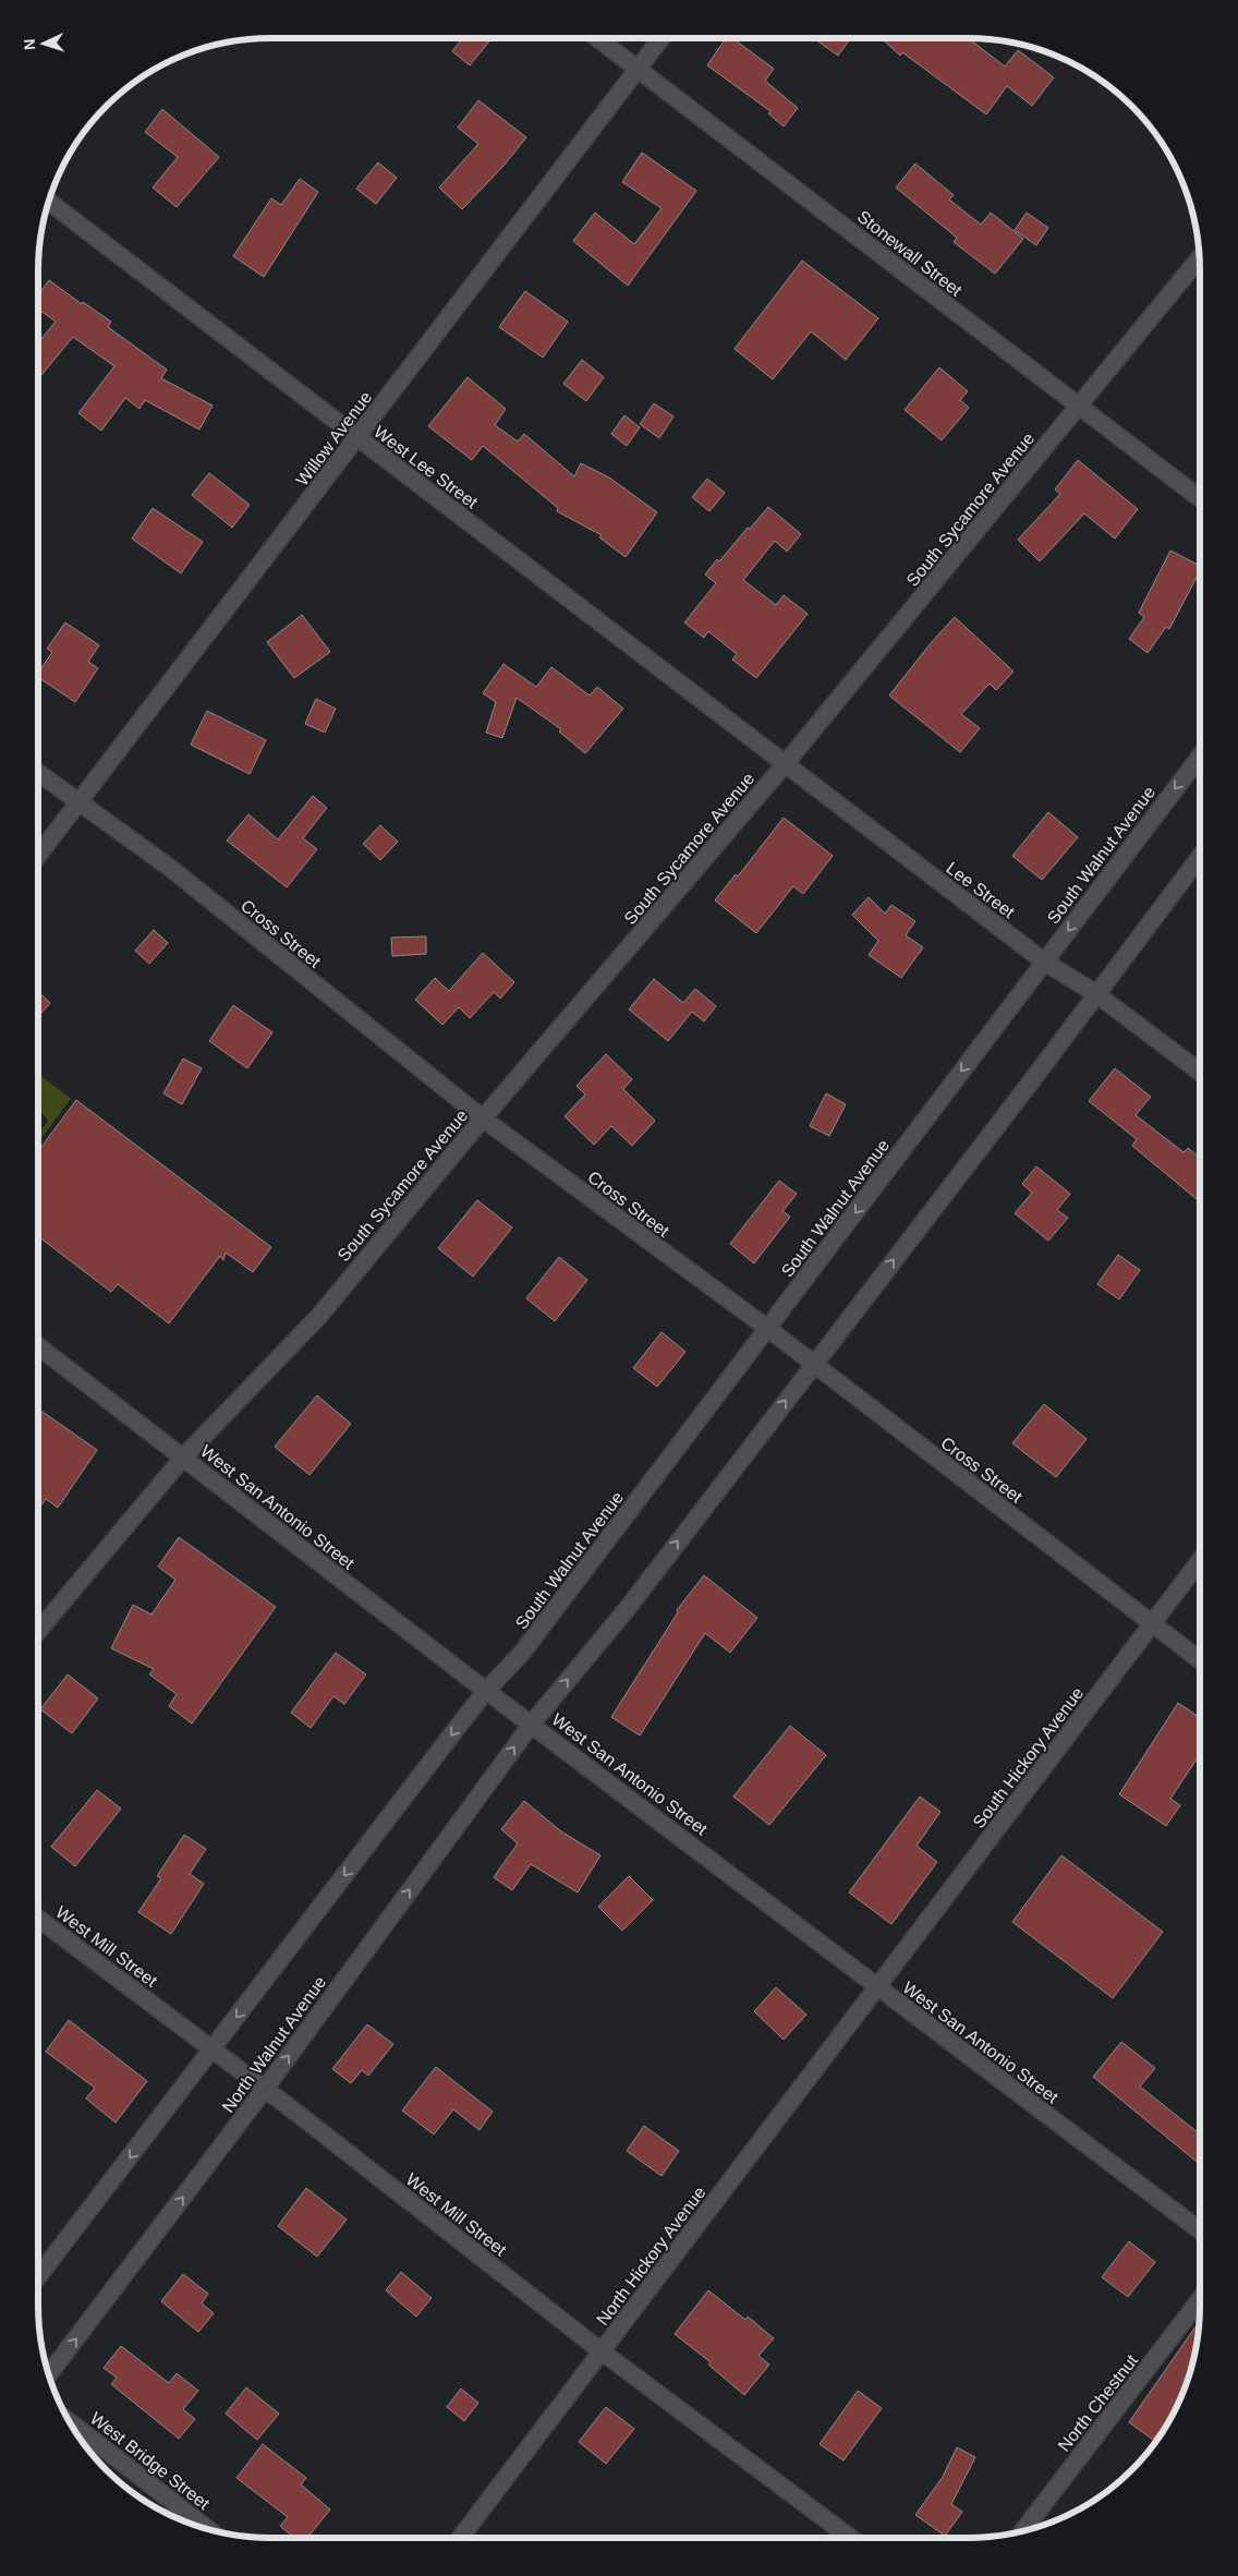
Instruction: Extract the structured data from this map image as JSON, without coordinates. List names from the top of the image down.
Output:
{
  "streets": {
    "street": [
      "Stonewall Street",
      "Willow Avenue",
      "West Lee Street",
      "South Sycamore Avenue",
      "South Walnut Avenue",
      "Lee Street",
      "Cross Street",
      "West San Antonio Street",
      "South Hickory Avenue",
      "West Mill Street",
      "North Walnut Avenue",
      "North Hickory Avenue",
      "North Chestnut",
      "West Bridge Street"
    ]
  },
  "crossings": [
    ["Stonewall Street", "Willow Avenue"],
    ["Stonewall Street", "South Sycamore Avenue"],
    ["Willow Avenue", "West Lee Street"],
    ["Willow Avenue", "Cross Street"],
    ["West Lee Street", "South Sycamore Avenue"],
    ["West Lee Street", "Lee Street"],
    ["South Sycamore Avenue", "Lee Street"],
    ["South Sycamore Avenue", "Cross Street"],
    ["South Sycamore Avenue", "West San Antonio Street"],
    ["South Walnut Avenue", "Lee Street"],
    ["South Walnut Avenue", "Cross Street"],
    ["South Walnut Avenue", "West San Antonio Street"],
    ["Cross Street", "South Hickory Avenue"],
    ["West San Antonio Street", "South Hickory Avenue"],
    ["West San Antonio Street", "North Walnut Avenue"],
    ["West San Antonio Street", "North Hickory Avenue"],
    ["South Hickory Avenue", "North Hickory Avenue"],
    ["West Mill Street", "North Walnut Avenue"],
    ["West Mill Street", "North Hickory Avenue"]
  ],
  "north": "left"
}
